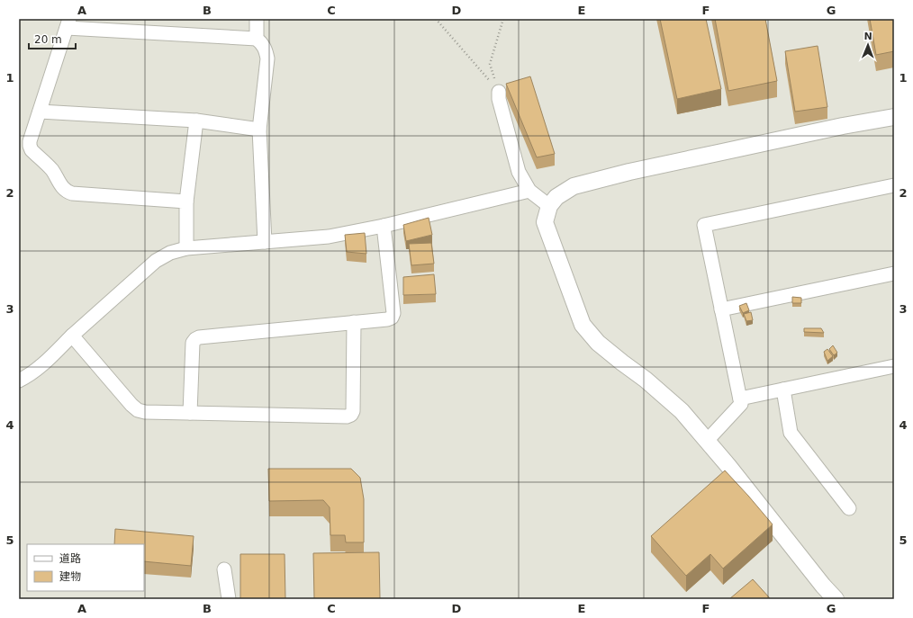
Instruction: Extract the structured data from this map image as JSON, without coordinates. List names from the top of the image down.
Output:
{
  "legend": ["道路", "建物"],
  "scale_bar": "20 m",
  "north": "top",
  "grid": {
    "columns": [
      "A",
      "B",
      "C",
      "D",
      "E",
      "F",
      "G"
    ],
    "rows": [
      "1",
      "2",
      "3",
      "4",
      "5"
    ]
  }
}
